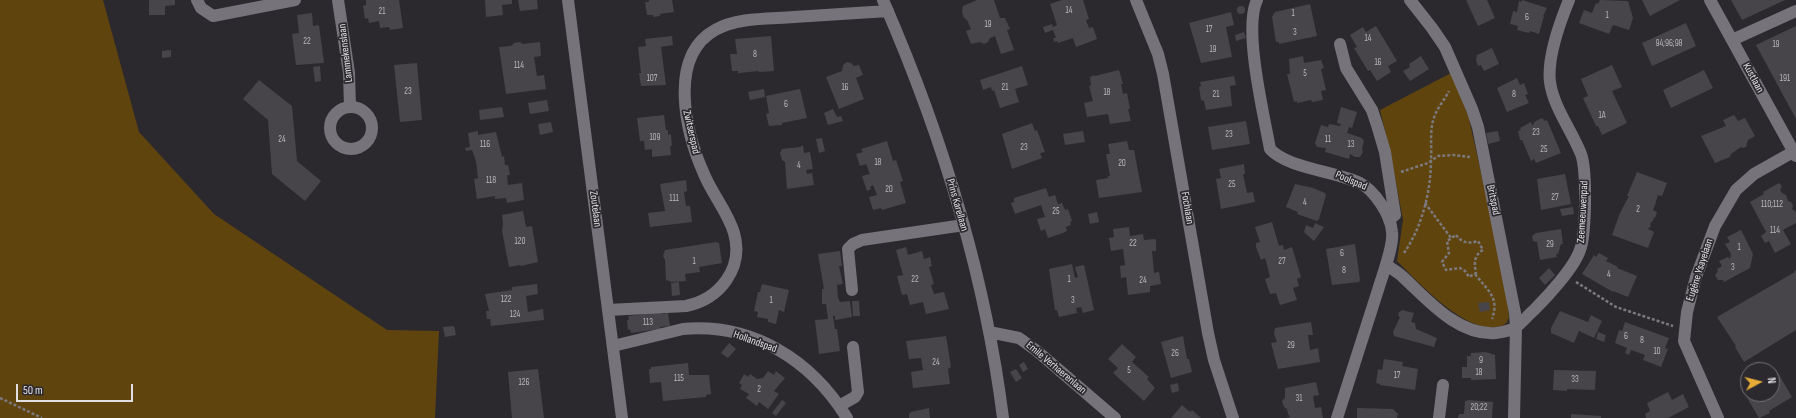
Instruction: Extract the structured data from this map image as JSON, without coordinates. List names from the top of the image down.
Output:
{
  "streets": {
    "street": [
      "Lammekenslaan",
      "Kustlaan",
      "Zwitserspad",
      "Poolspad",
      "Britspad",
      "Prins Karellaan",
      "Fochlaan",
      "Zoutelaan",
      "Zeemeeuwenpad",
      "Eugène Ysayelaan",
      "Hollandspad",
      "Emile Verhaerenlaan"
    ]
  },
  "crossings": [
    ["Kustlaan", "Eugène Ysayelaan"],
    ["Zwitserspad", "Prins Karellaan"],
    ["Zwitserspad", "Zoutelaan"],
    ["Poolspad", "Zeemeeuwenpad"],
    ["Britspad", "Zeemeeuwenpad"],
    ["Prins Karellaan", "Emile Verhaerenlaan"],
    ["Zoutelaan", "Hollandspad"]
  ],
  "house_numbers": [
    "14",
    "21",
    "1",
    "1",
    "6",
    "19",
    "17",
    "3",
    "14",
    "22",
    "94;96;98",
    "19",
    "19",
    "8",
    "16",
    "114",
    "5",
    "107",
    "191",
    "16",
    "21",
    "23",
    "18",
    "21",
    "8",
    "6",
    "1A",
    "23",
    "23",
    "109",
    "24",
    "11",
    "116",
    "13",
    "23",
    "25",
    "18",
    "20",
    "4",
    "118",
    "25",
    "20",
    "27",
    "111",
    "4",
    "110;112",
    "2",
    "25",
    "114",
    "120",
    "22",
    "29",
    "1",
    "6",
    "1",
    "27",
    "3",
    "8",
    "4",
    "22",
    "1",
    "24",
    "122",
    "1",
    "3",
    "124",
    "113",
    "6",
    "8",
    "29",
    "10",
    "26",
    "9",
    "24",
    "5",
    "18",
    "17",
    "115",
    "33",
    "126",
    "2",
    "31",
    "20;22"
  ],
  "scale_bar": "50 m",
  "north": "right"
}
